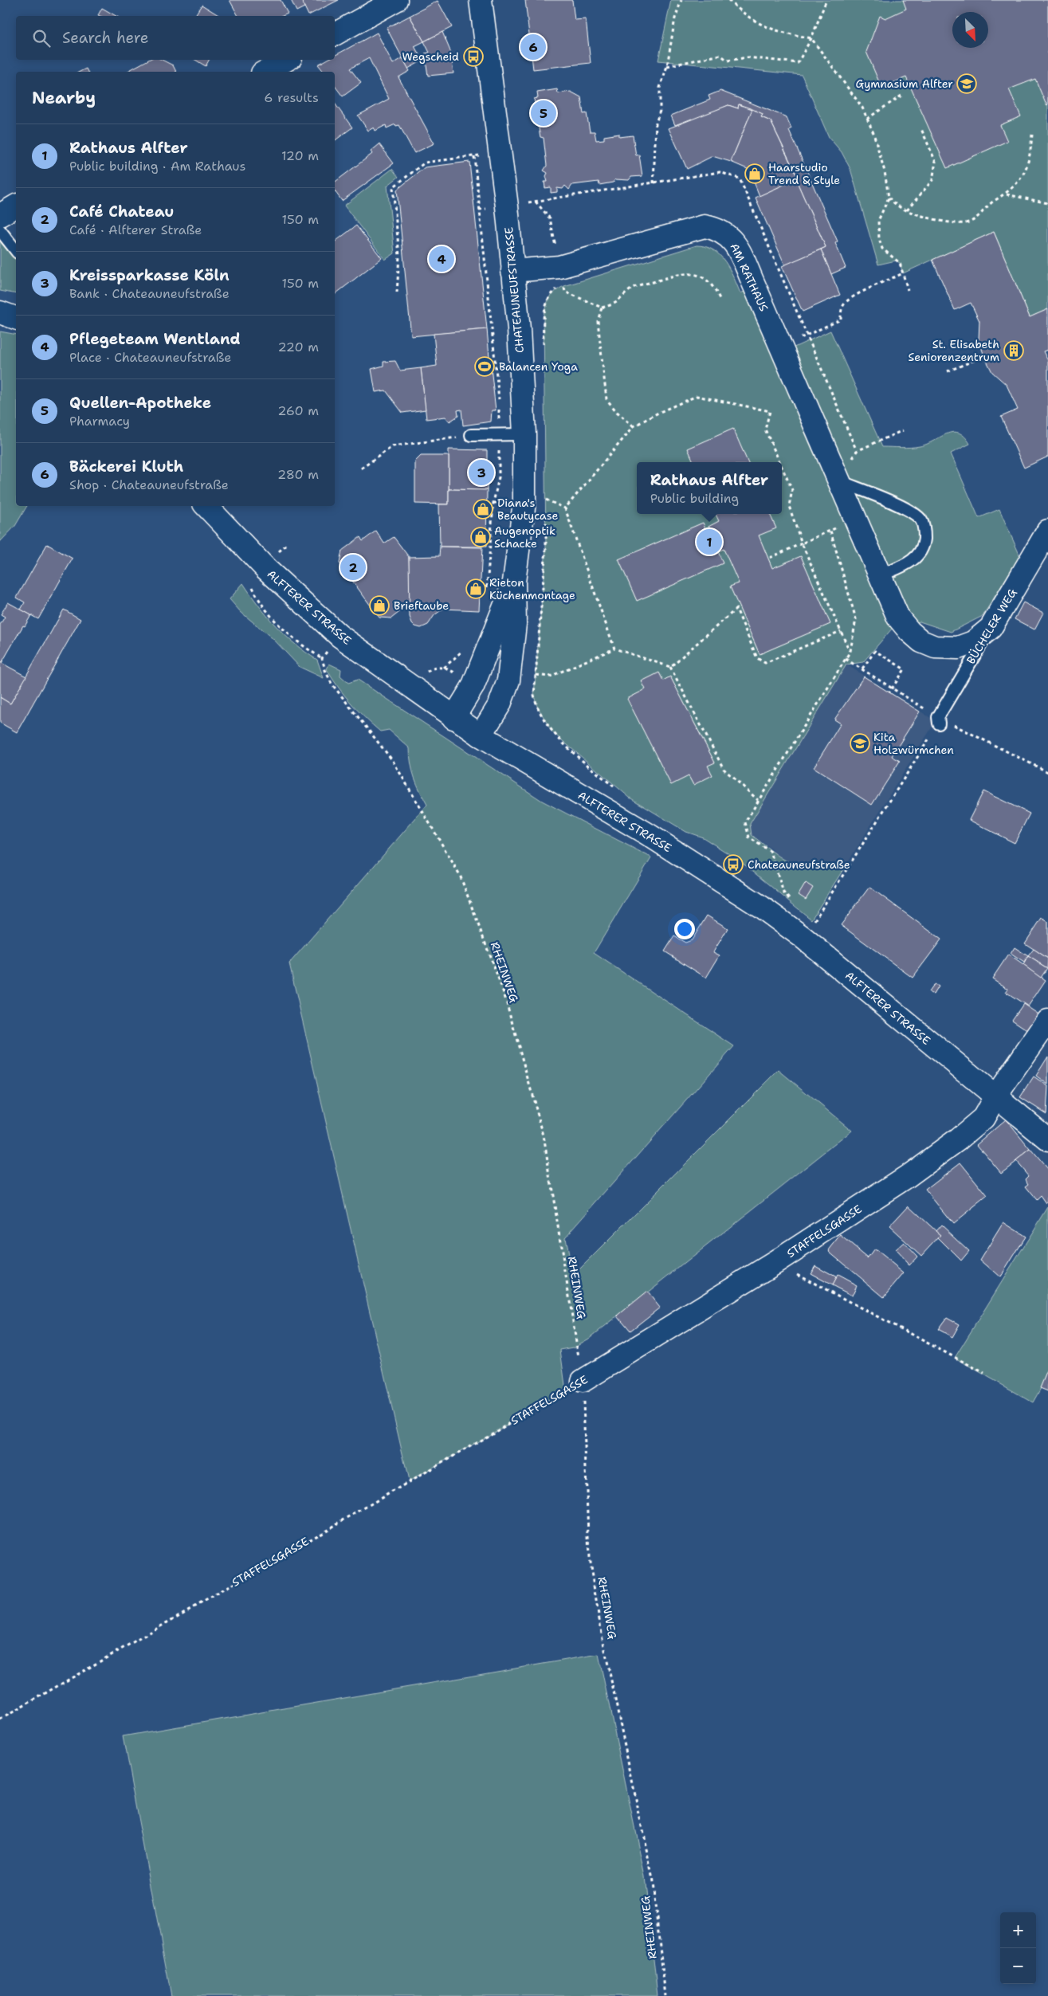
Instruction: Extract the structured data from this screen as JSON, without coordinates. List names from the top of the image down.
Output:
{
  "streets": {
    "street": [
      "AM RATHAUS",
      "CHATEAUNEUFSTRASSE",
      "ALFTERER STRASSE",
      "BÜCHELER WEG",
      "STAFFELSGASSE"
    ],
    "path": ["RHEINWEG"]
  },
  "crossings": [
    ["AM RATHAUS", "CHATEAUNEUFSTRASSE"],
    ["AM RATHAUS", "BÜCHELER WEG"],
    ["CHATEAUNEUFSTRASSE", "ALFTERER STRASSE"],
    ["ALFTERER STRASSE", "RHEINWEG"],
    ["ALFTERER STRASSE", "STAFFELSGASSE"],
    ["RHEINWEG", "STAFFELSGASSE"]
  ],
  "places": {
    "bus stop": ["Wegscheid", "Chateauneufstraße"],
    "school or university": ["Gymnasium Alfter", "Kita Holzwürmchen"],
    "shop": [
      "Haarstudio Trend & Style",
      "Diana's Beautycase",
      "Augenoptik Schacke",
      "Rieton Küchenmontage",
      "Brieftaube"
    ],
    "building": ["St. Elisabeth Seniorenzentrum"],
    "sports": ["Balancen Yoga"]
  },
  "north": "bottom right",
  "page": {
    "search": "Search here",
    "pins": [
      "6",
      "5",
      "4",
      "3",
      "1",
      "2"
    ],
    "heading": ["Nearby", "6 results"],
    "list": [
      {
        "mark": "1",
        "name": "Rathaus Alfter",
        "note": "Public building · Am Rathaus",
        "value": "120 m"
      },
      {
        "mark": "2",
        "name": "Café Chateau",
        "note": "Café · Alfterer Straße",
        "value": "150 m"
      },
      {
        "mark": "3",
        "name": "Kreissparkasse Köln",
        "note": "Bank · Chateauneufstraße",
        "value": "150 m"
      },
      {
        "mark": "4",
        "name": "Pflegeteam Wentland",
        "note": "Place · Chateauneufstraße",
        "value": "220 m"
      },
      {
        "mark": "5",
        "name": "Quellen-Apotheke",
        "note": "Pharmacy",
        "value": "260 m"
      },
      {
        "mark": "6",
        "name": "Bäckerei Kluth",
        "note": "Shop · Chateauneufstraße",
        "value": "280 m"
      }
    ],
    "popup": ["Rathaus Alfter", "Public building"],
    "map_buttons": ["+", "−"]
  }
}
